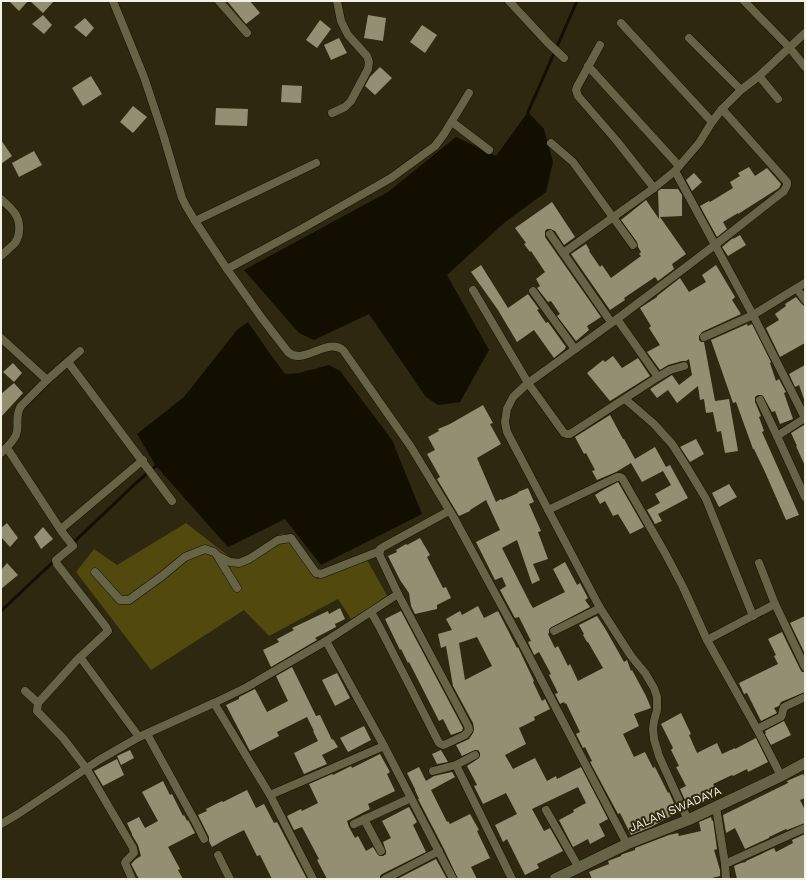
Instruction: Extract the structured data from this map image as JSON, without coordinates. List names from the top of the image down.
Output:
{
  "streets": {
    "street": ["JALAN SWADAYA"]
  }
}
